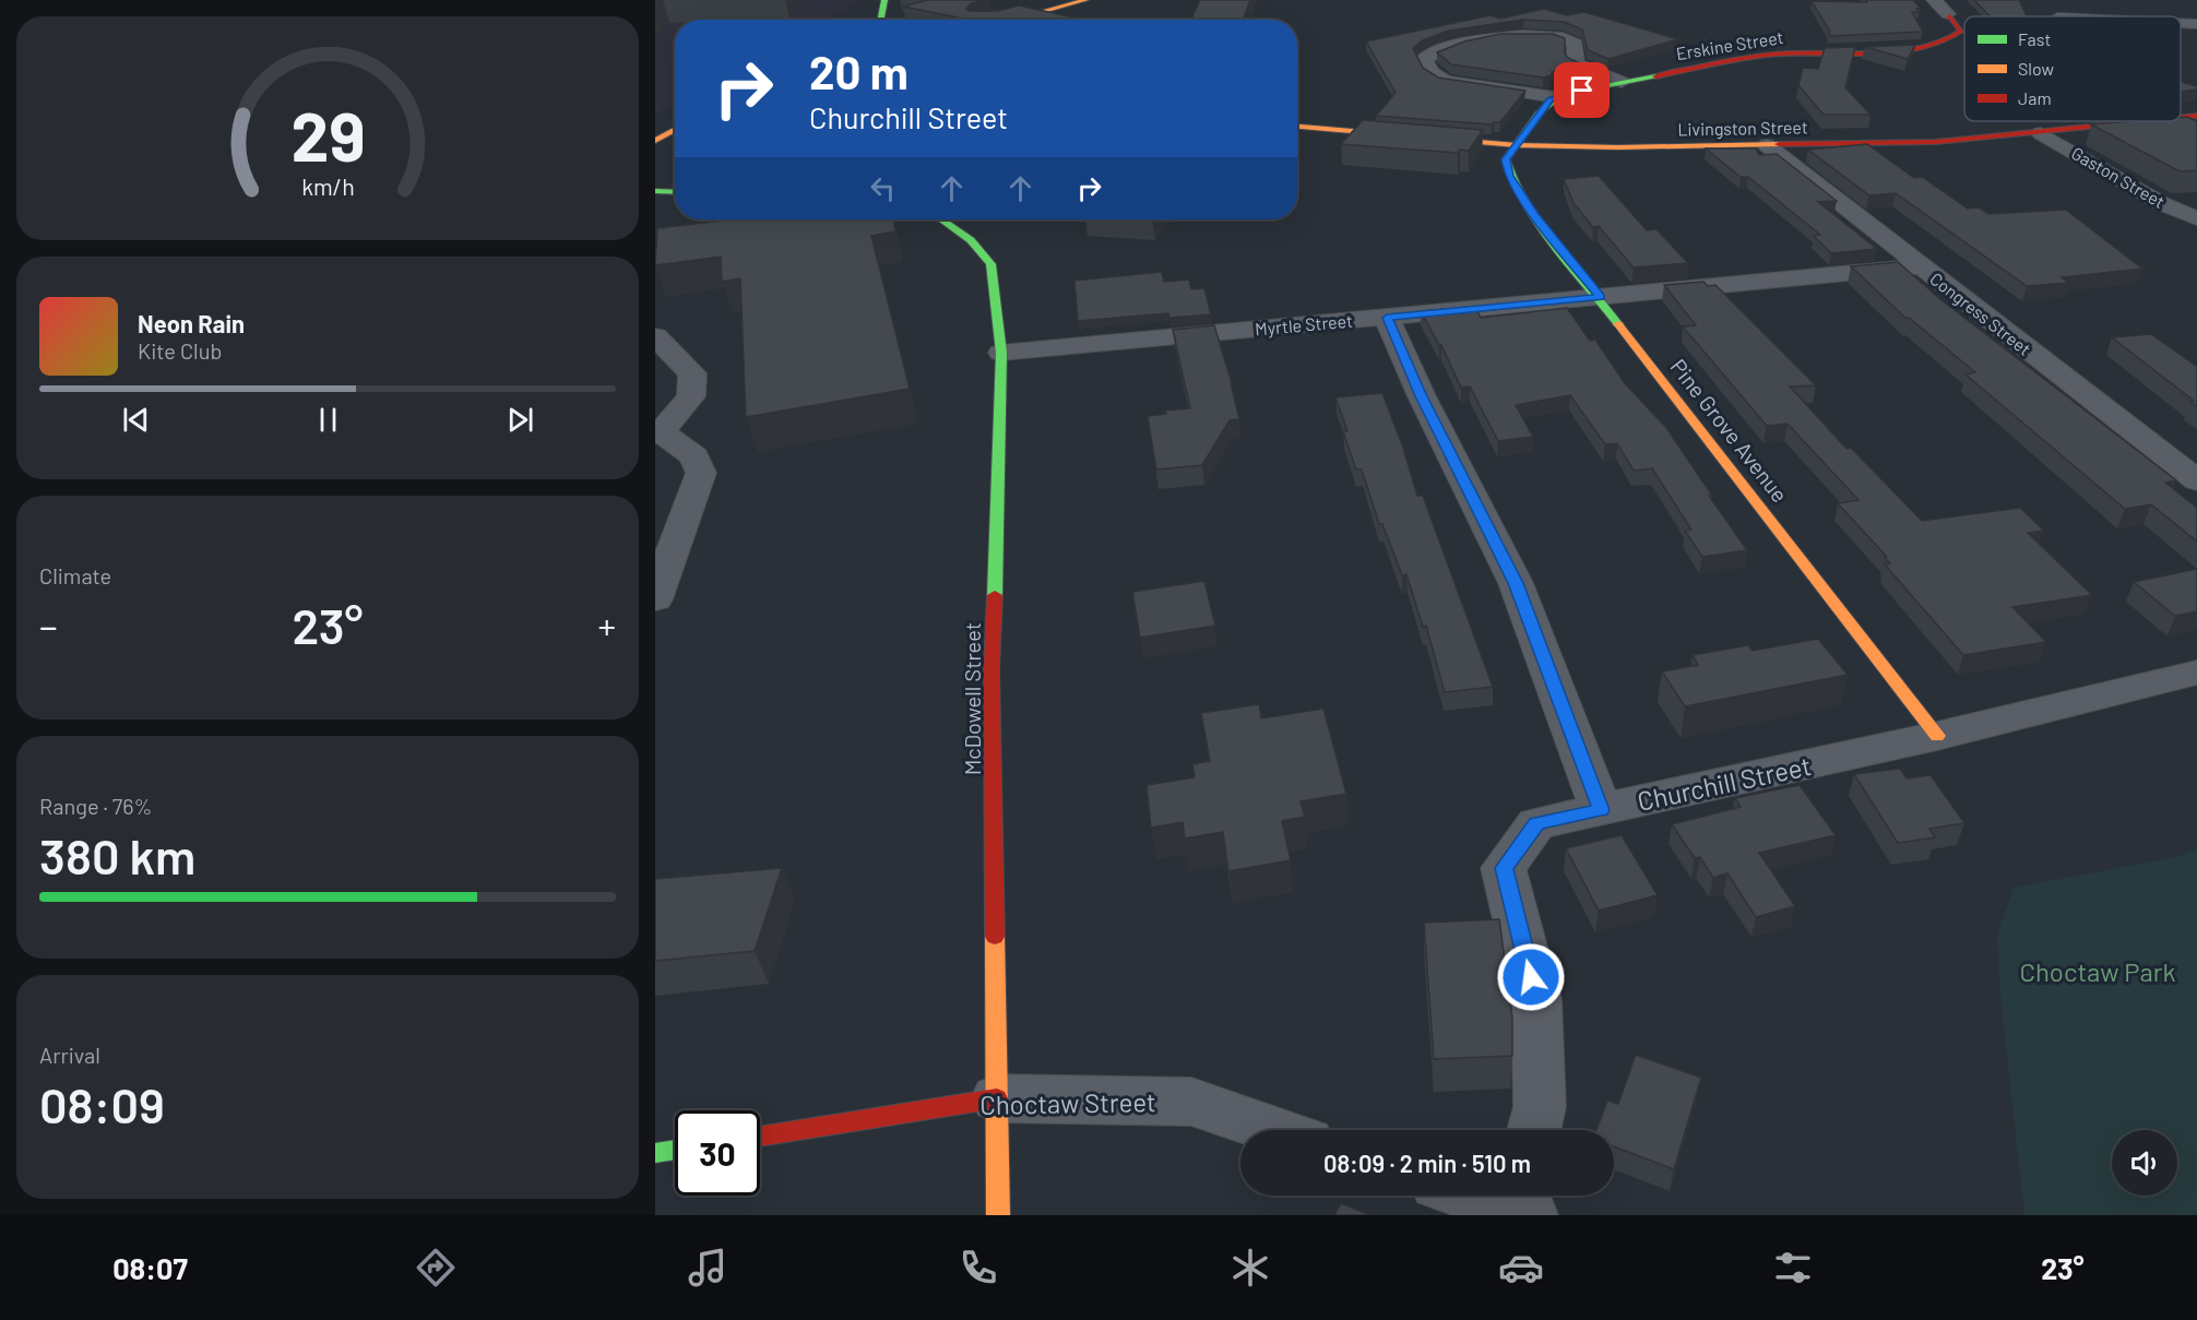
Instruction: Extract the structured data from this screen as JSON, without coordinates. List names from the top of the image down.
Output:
{
  "streets": {
    "street": [
      "Erskine Street",
      "Livingston Street",
      "Gaston Street",
      "Congress Street",
      "Myrtle Street",
      "Pine Grove Avenue",
      "McDowell Street",
      "Churchill Street",
      "Choctaw Street"
    ]
  },
  "crossings": [
    ["Livingston Street", "Gaston Street"],
    ["Livingston Street", "Congress Street"],
    ["Livingston Street", "Pine Grove Avenue"],
    ["Congress Street", "Myrtle Street"],
    ["Myrtle Street", "Pine Grove Avenue"],
    ["Myrtle Street", "McDowell Street"],
    ["Pine Grove Avenue", "Churchill Street"],
    ["McDowell Street", "Choctaw Street"]
  ],
  "parks": ["Choctaw Park"],
  "legend": ["Fast", "Slow", "Jam"],
  "page": {
    "turn": ["20 m", "Churchill Street"],
    "song": ["Neon Rain", "Kite Club"],
    "tile": [
      "Climate",
      ["Range · 76%", "380 km"],
      ["Arrival", "08:09"]
    ],
    "heat": ["−", "23°", "+"],
    "limit": "30",
    "trip": "08:09 · 2 min · 510 m",
    "tabs": ["08:07", "23°"],
    "gauge": ["29", "km/h"]
  }
}
